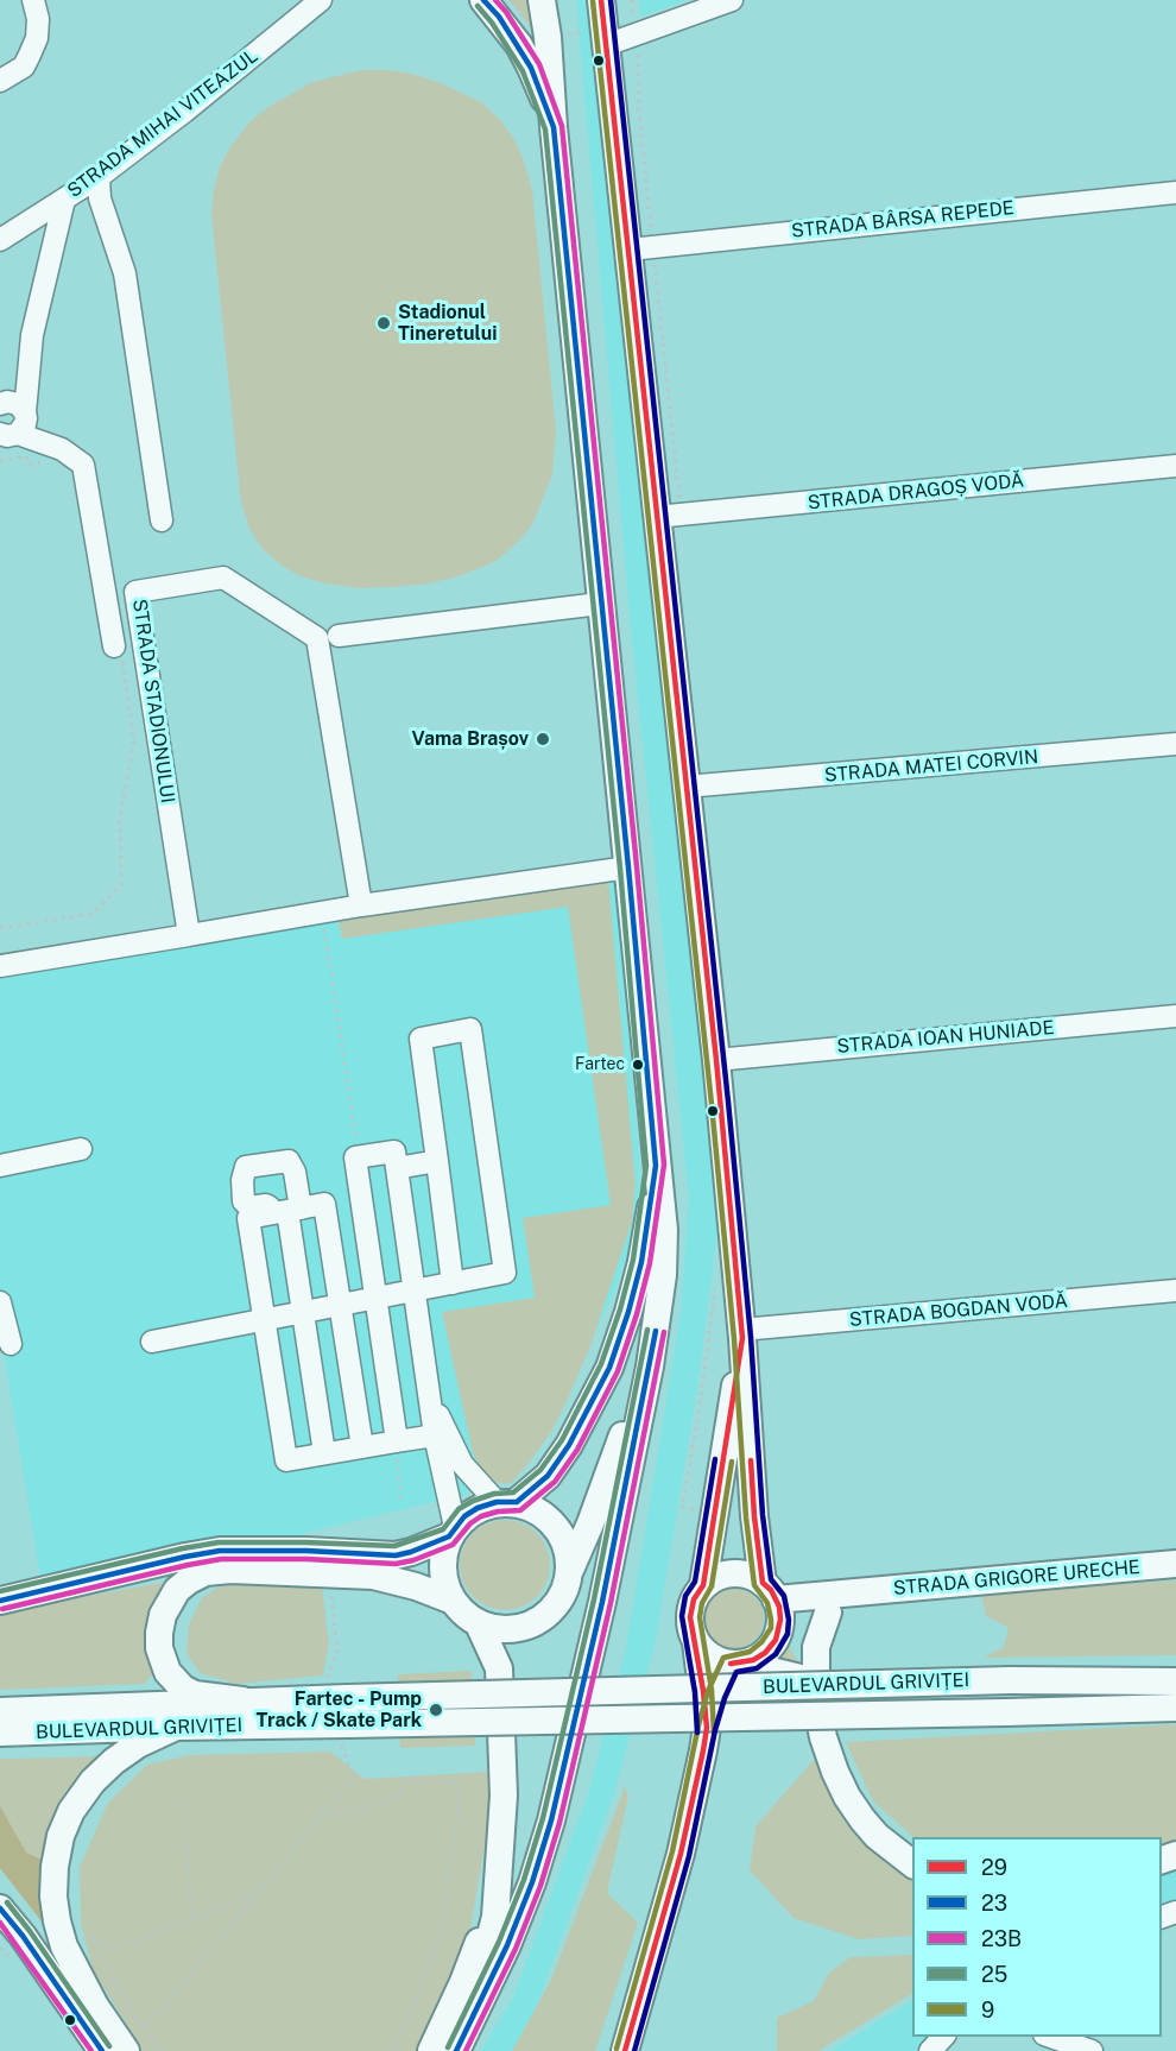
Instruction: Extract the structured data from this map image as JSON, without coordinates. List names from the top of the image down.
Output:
{
  "streets": {
    "main road": ["STRADA GRIGORE URECHE", "BULEVARDUL GRIVIȚEI"],
    "street": [
      "STRADA MIHAI VITEAZUL",
      "STRADA BÂRSA REPEDE",
      "STRADA DRAGOȘ VODĂ",
      "STRADA STADIONULUI",
      "STRADA MATEI CORVIN",
      "STRADA IOAN HUNIADE",
      "STRADA BOGDAN VODĂ"
    ]
  },
  "places": [
    "Stadionul Tineretului",
    "Vama Brașov",
    "Fartec",
    "Fartec - Pump Track / Skate Park"
  ],
  "lines": [
    "transit line 29",
    "transit line 23",
    "transit line 23B",
    "transit line 9",
    "transit line 25"
  ],
  "legend": [
    "29",
    "23",
    "23B",
    "25",
    "9"
  ]
}
